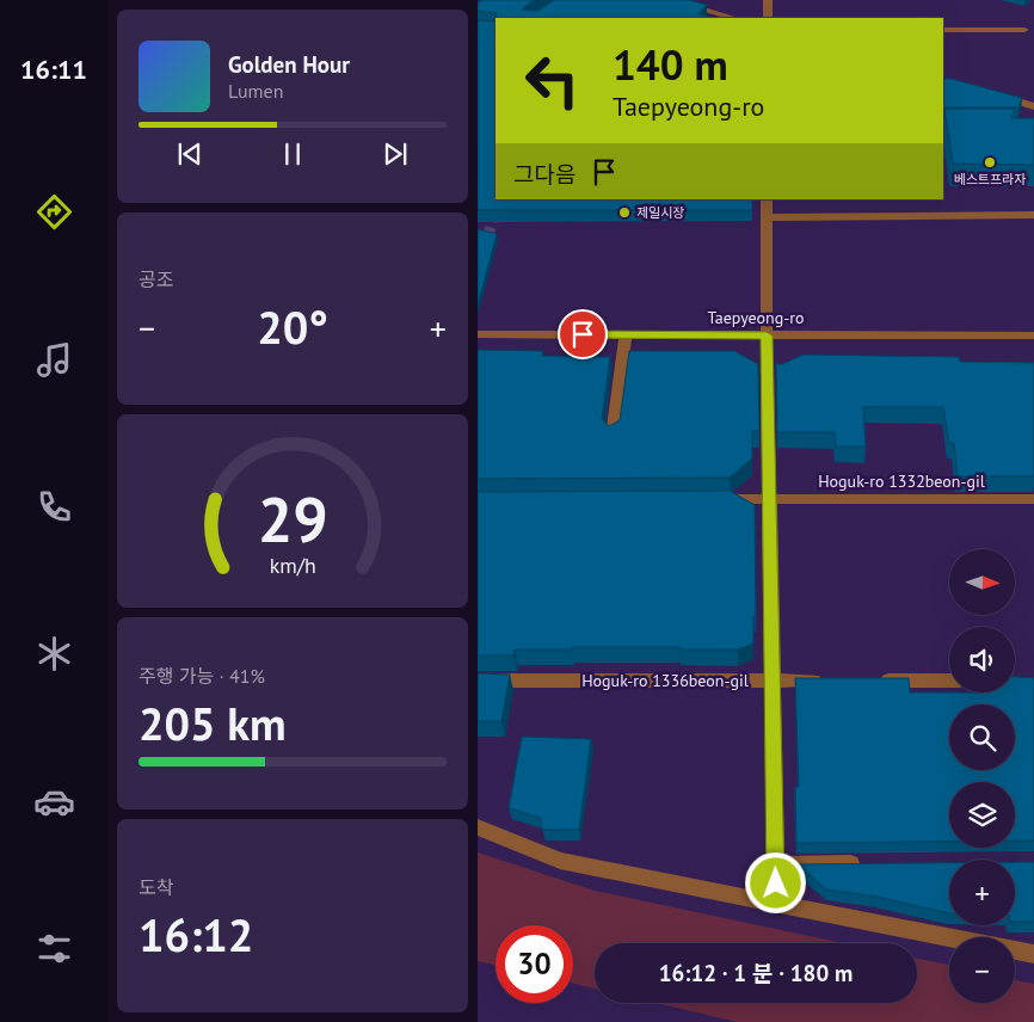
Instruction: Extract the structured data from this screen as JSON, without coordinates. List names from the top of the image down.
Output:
{
  "streets": {
    "street": ["Taepyeong-ro", "Hoguk-ro 1332beon-gil", "Hoguk-ro 1336beon-gil"]
  },
  "places": ["베스트프라자", "제일시장"],
  "north": "right",
  "page": {
    "tabs": "16:11",
    "turn": ["140 m", "Taepyeong-ro"],
    "song": ["Golden Hour", "Lumen"],
    "then": "그다음",
    "tile": [
      "공조",
      ["주행 가능 · 41%", "205 km"],
      ["도착", "16:12"]
    ],
    "heat": ["−", "20°", "+"],
    "map_buttons": ["+", "−"],
    "limit": "30",
    "trip": "16:12 · 1 분 · 180 m",
    "gauge": ["29", "km/h"]
  }
}
